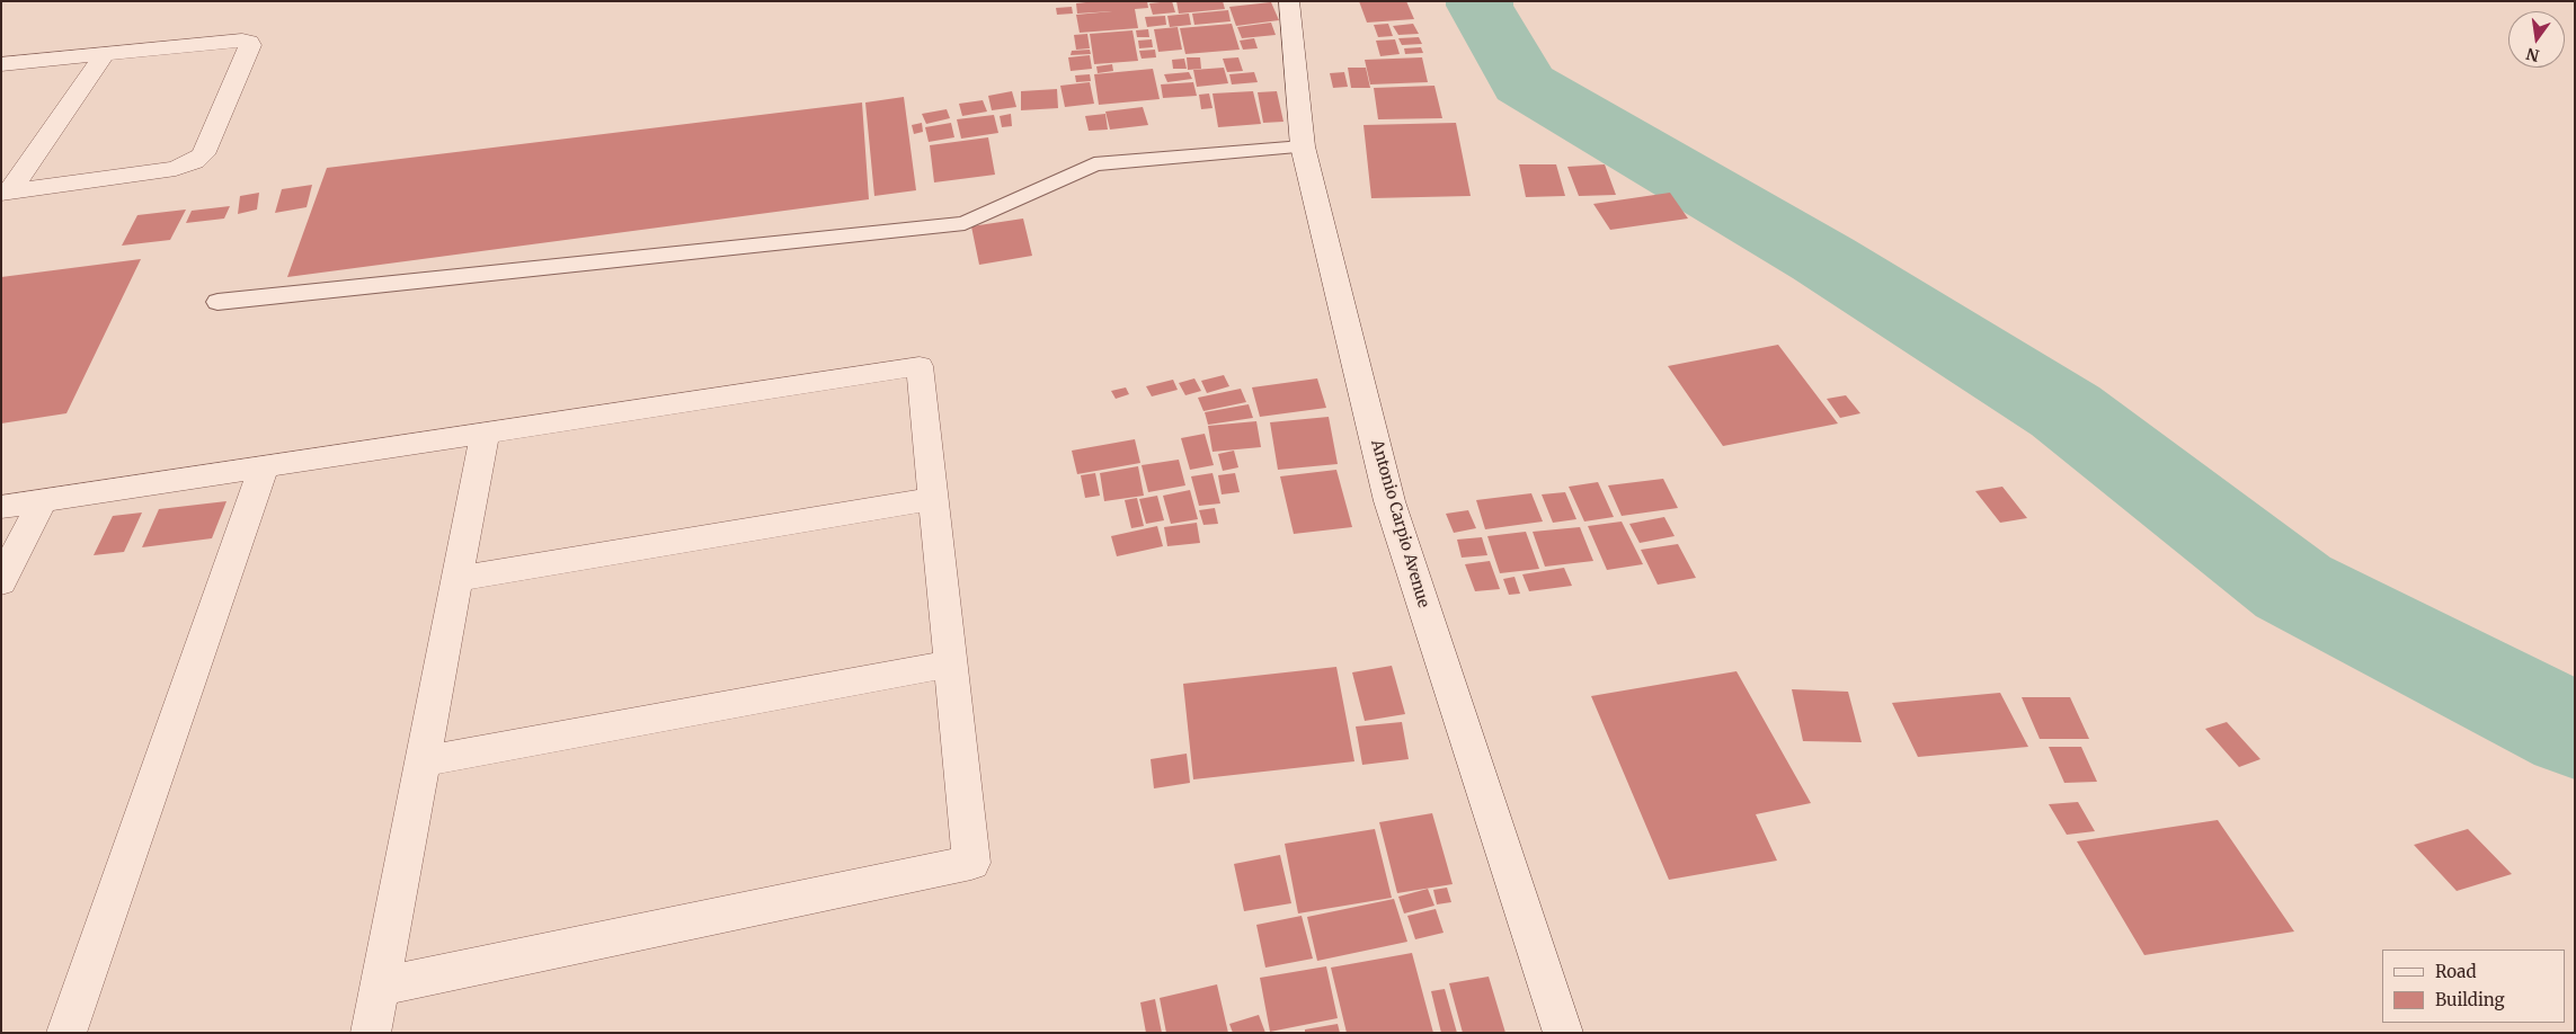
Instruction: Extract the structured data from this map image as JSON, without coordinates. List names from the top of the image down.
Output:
{
  "streets": {
    "street": ["Antonio Carpio Avenue"]
  },
  "legend": ["Road", "Building"],
  "north": "bottom"
}
